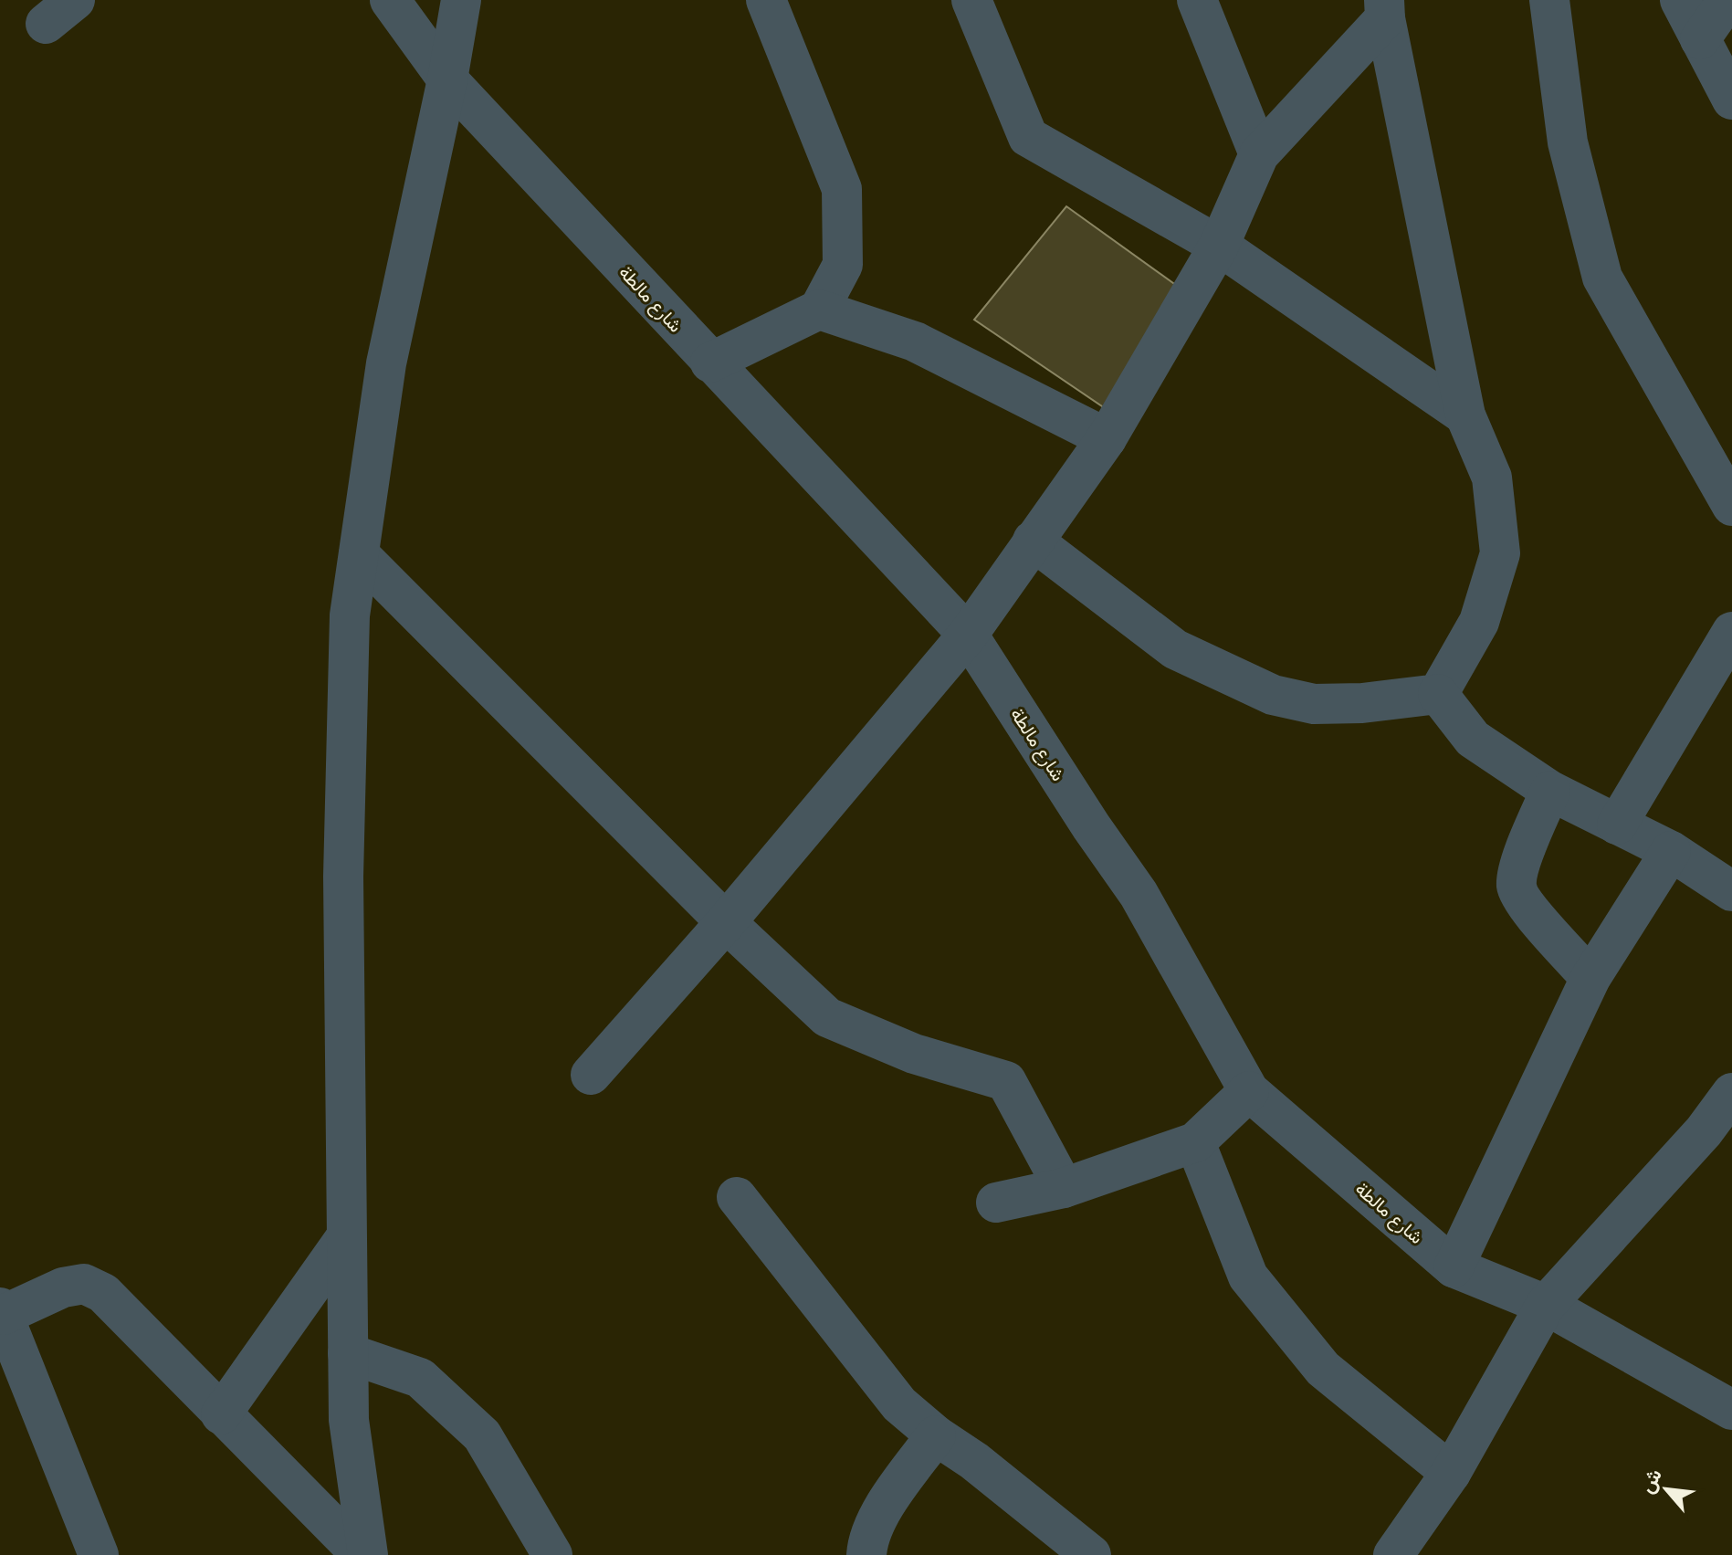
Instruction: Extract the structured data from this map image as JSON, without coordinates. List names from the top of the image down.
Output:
{
  "streets": {
    "street": ["شارع مالطة"]
  },
  "north": "top left"
}
